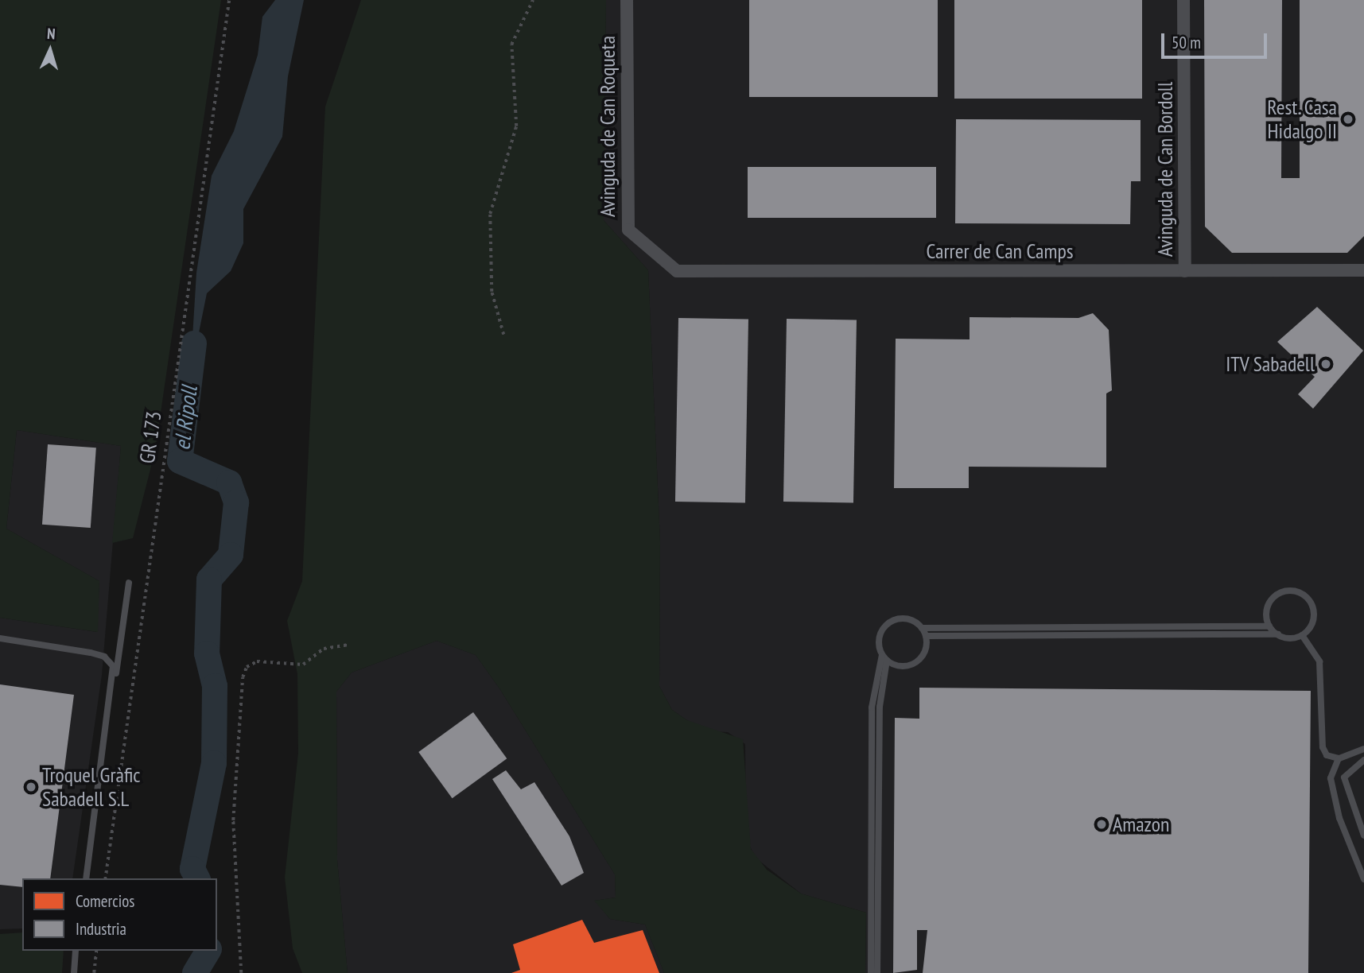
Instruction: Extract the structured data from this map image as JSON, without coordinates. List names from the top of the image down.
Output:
{
  "streets": {
    "street": ["Avinguda de Can Roqueta", "Avinguda de Can Bordoll", "Carrer de Can Camps"],
    "path": ["GR 173"]
  },
  "crossings": [
    ["Avinguda de Can Roqueta", "Carrer de Can Camps"],
    ["Avinguda de Can Bordoll", "Carrer de Can Camps"]
  ],
  "water": ["el Ripoll"],
  "places": [
    "Rest. Casa Hidalgo II",
    "ITV Sabadell",
    "Troquel Gràfic Sabadell S.L",
    "Amazon"
  ],
  "legend": ["Comercios", "Industria"],
  "scale_bar": "50 m",
  "north": "top"
}
